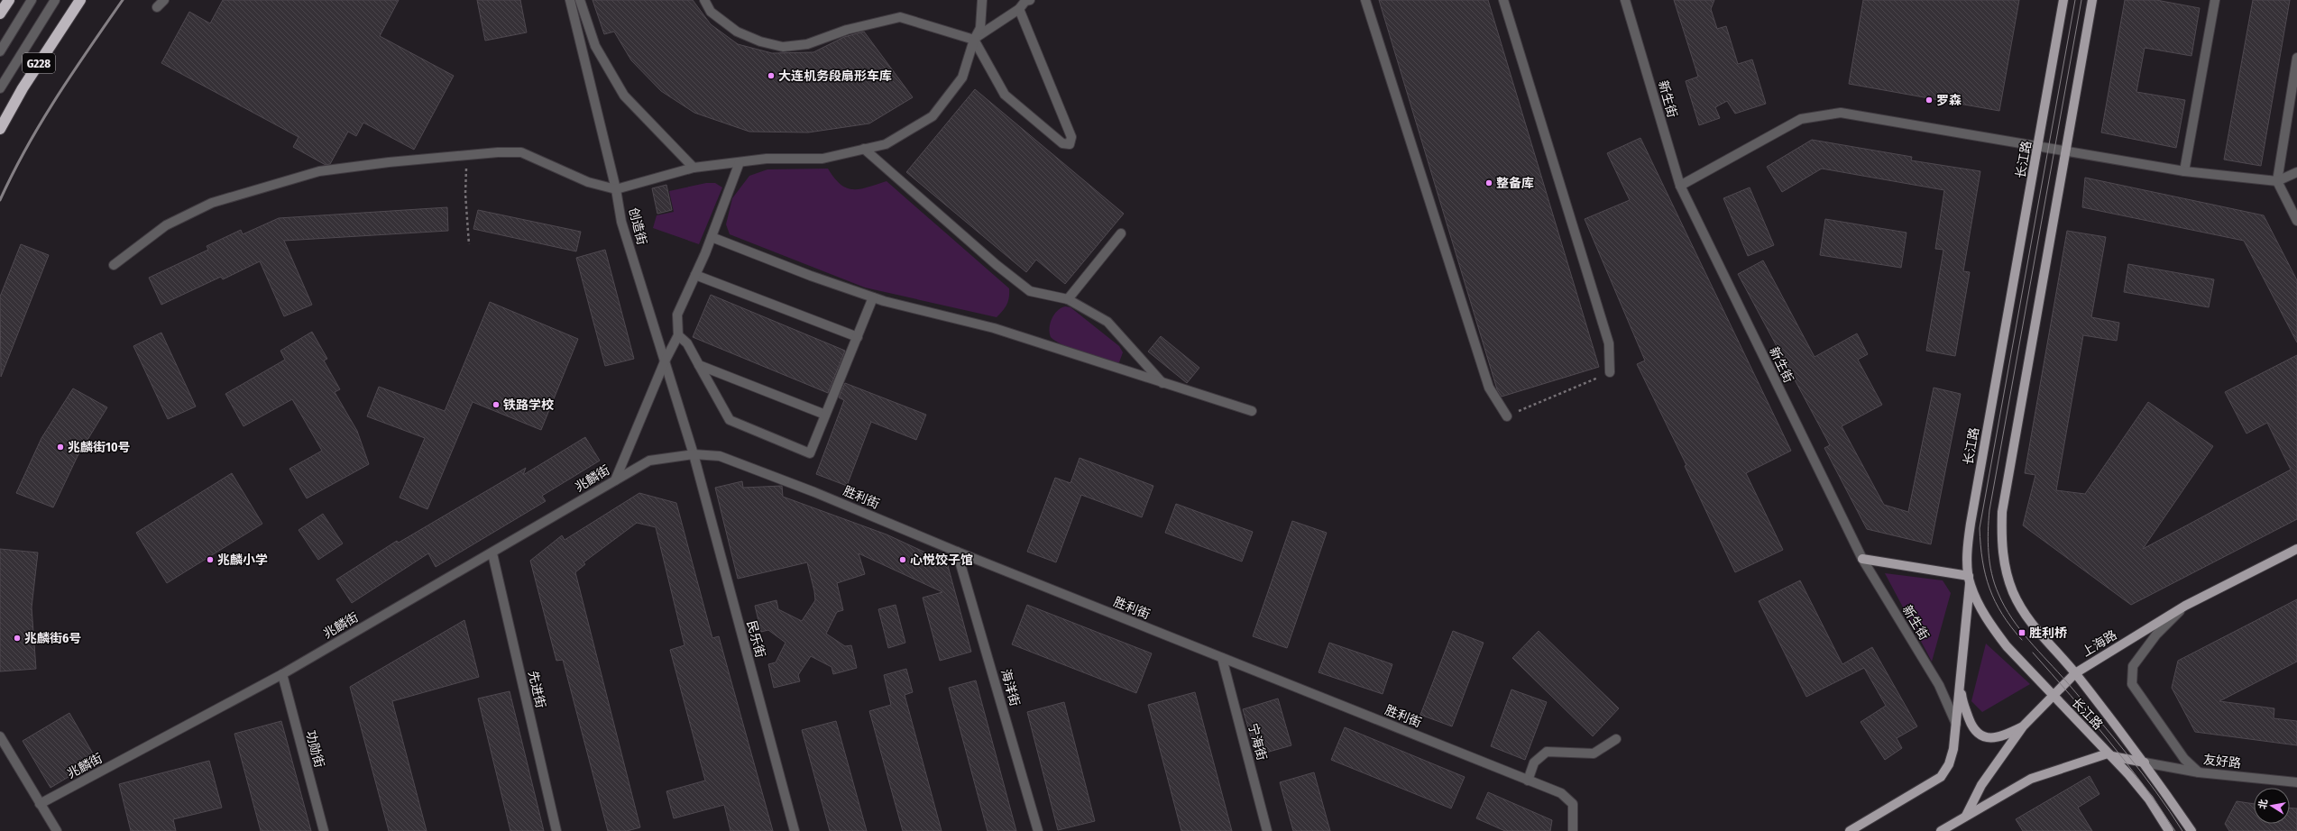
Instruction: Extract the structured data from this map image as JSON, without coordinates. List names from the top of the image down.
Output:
{
  "streets": {
    "highway": ["G228"],
    "main road": ["长江路", "上海路"],
    "street": [
      "新生街",
      "创造街",
      "兆麟街",
      "胜利街",
      "民乐街",
      "海洋街",
      "先进街",
      "宁海街",
      "功勋街",
      "友好路"
    ]
  },
  "crossings": [
    ["长江路", "上海路"],
    ["长江路", "友好路"],
    ["创造街", "胜利街"],
    ["创造街", "民乐街"],
    ["兆麟街", "胜利街"],
    ["兆麟街", "先进街"],
    ["兆麟街", "功勋街"],
    ["胜利街", "民乐街"],
    ["胜利街", "海洋街"],
    ["胜利街", "宁海街"]
  ],
  "places": {
    "other": [
      "大连机务段扇形车库",
      "罗森",
      "整备库",
      "铁路学校",
      "兆麟街10号",
      "兆麟小学",
      "心悦饺子馆",
      "兆麟街6号"
    ],
    "transit": ["胜利桥"]
  },
  "north": "left"
}
